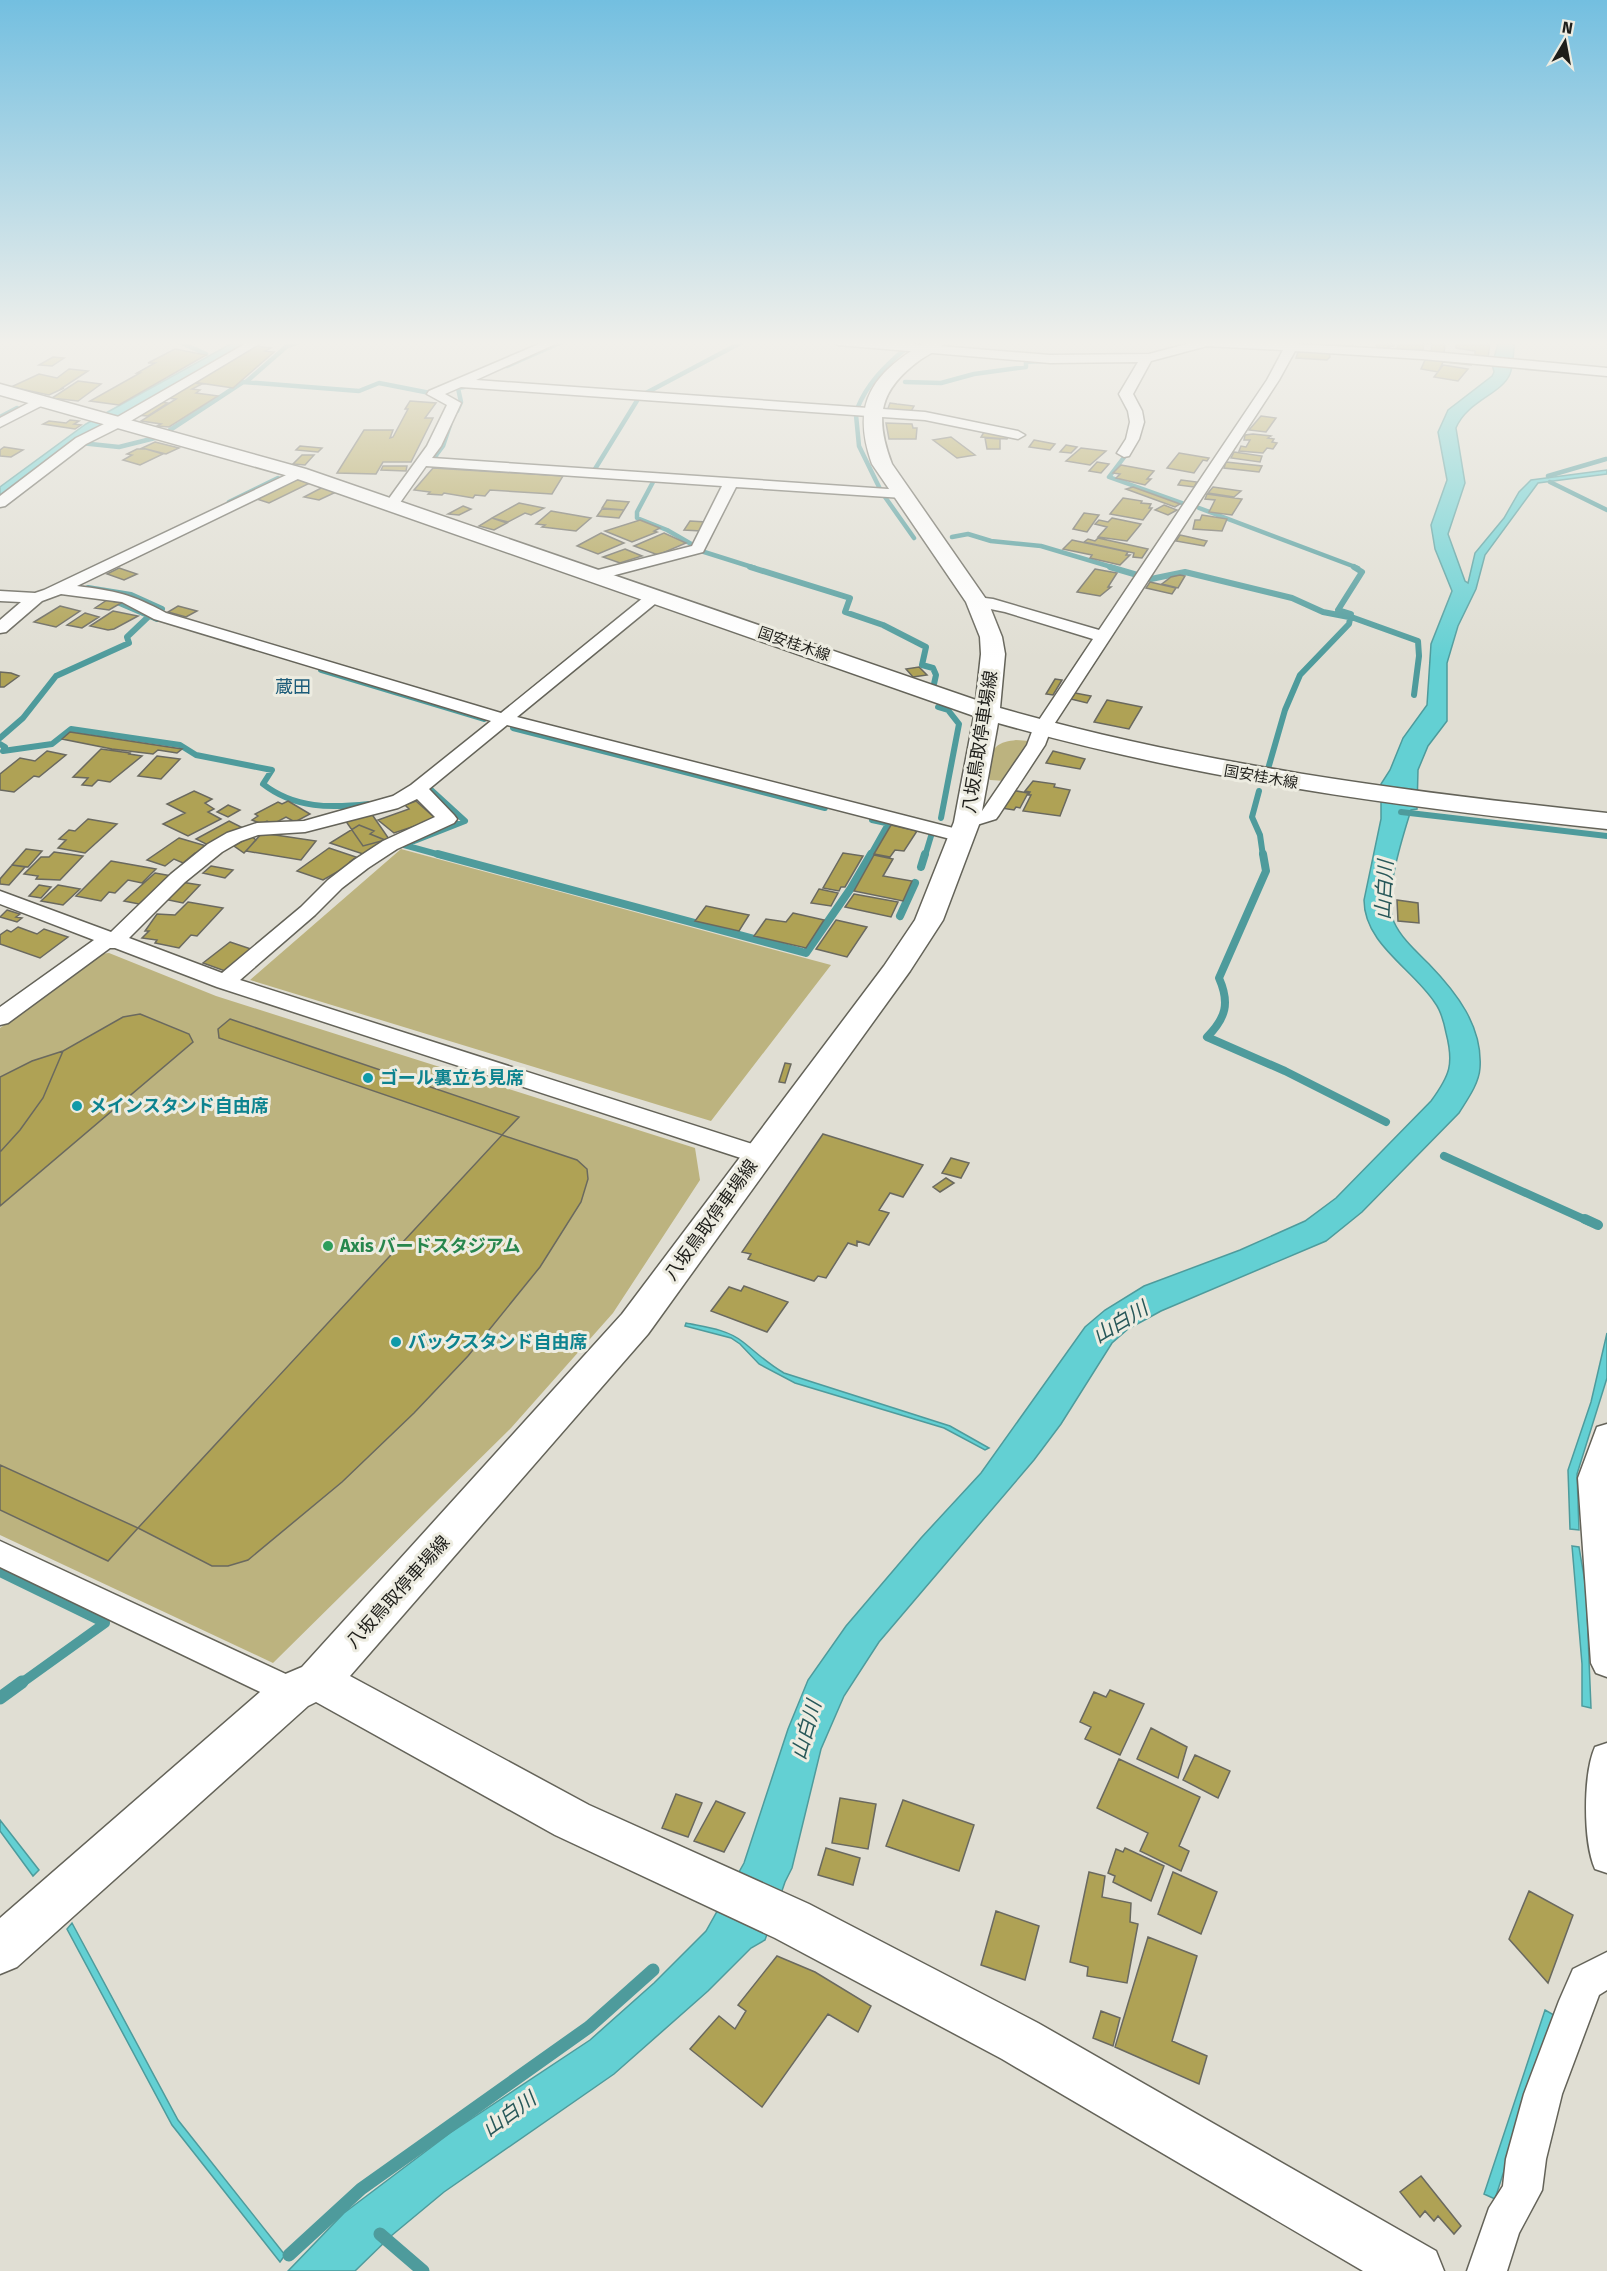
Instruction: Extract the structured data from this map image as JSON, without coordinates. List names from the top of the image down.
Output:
{
  "streets": {
    "main road": ["国安桂木線", "八坂鳥取停車場線"]
  },
  "crossings": [
    ["国安桂木線", "八坂鳥取停車場線"]
  ],
  "districts": ["蔵田"],
  "water": ["山白川"],
  "places": [
    "ゴール裏立ち見席",
    "メインスタンド自由席",
    "Axis バードスタジアム",
    "バックスタンド自由席"
  ],
  "north": "top"
}
